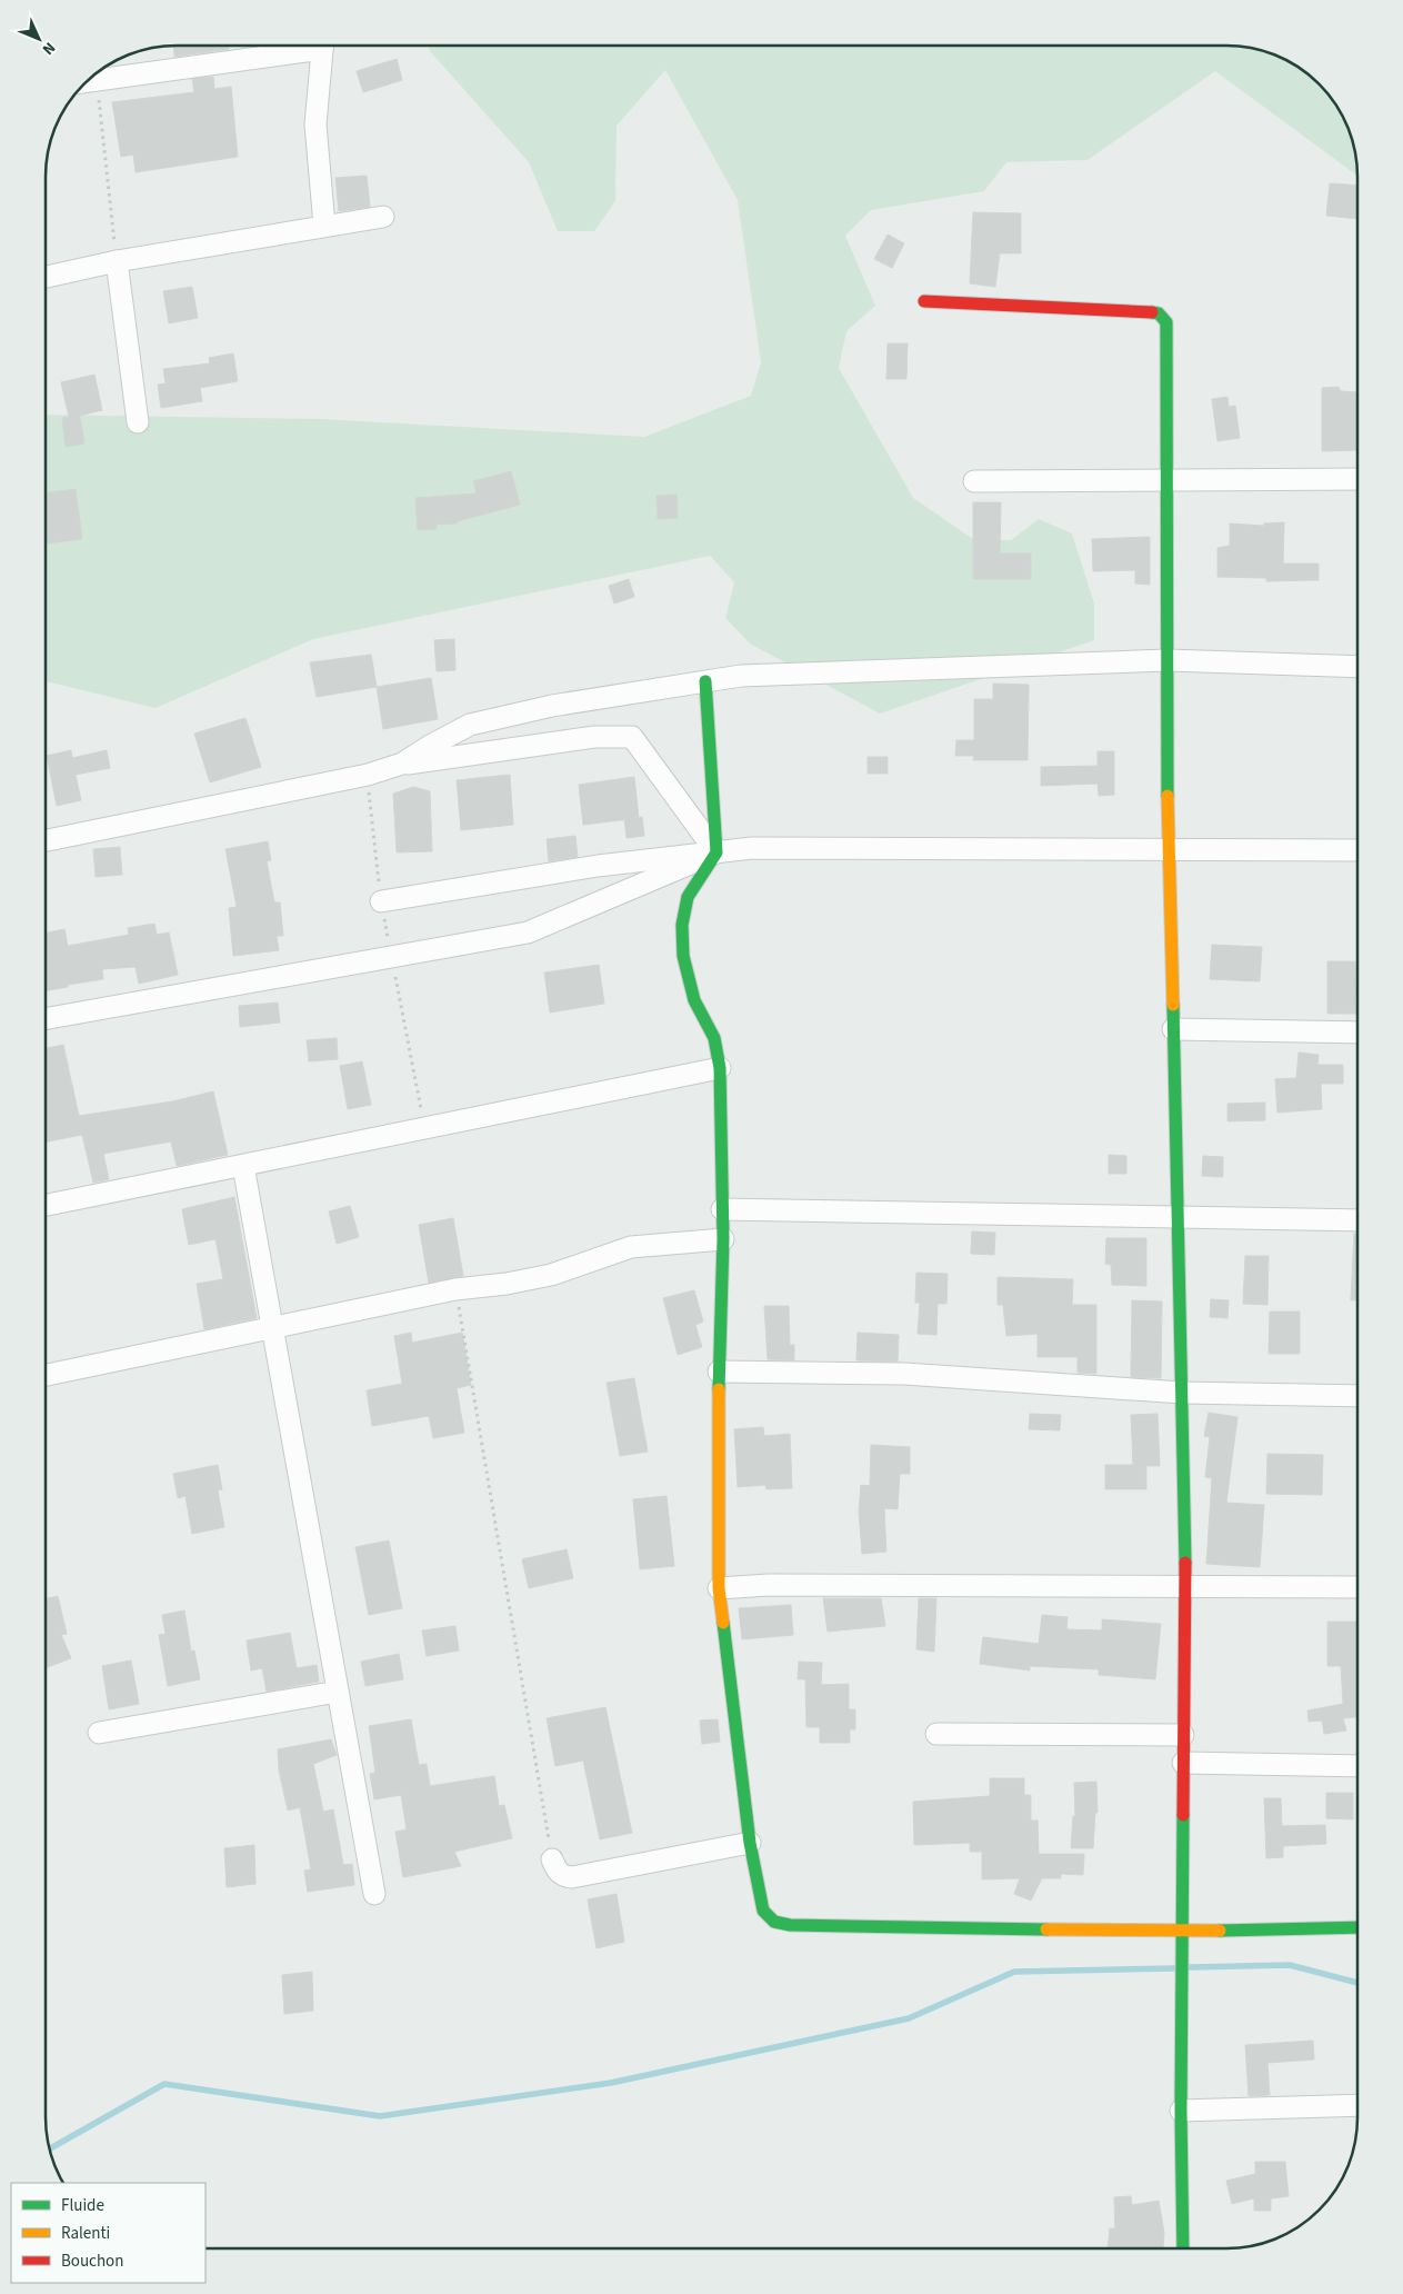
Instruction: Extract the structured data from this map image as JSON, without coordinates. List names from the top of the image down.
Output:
{
  "legend": ["Fluide", "Ralenti", "Bouchon"],
  "north": "bottom right"
}
